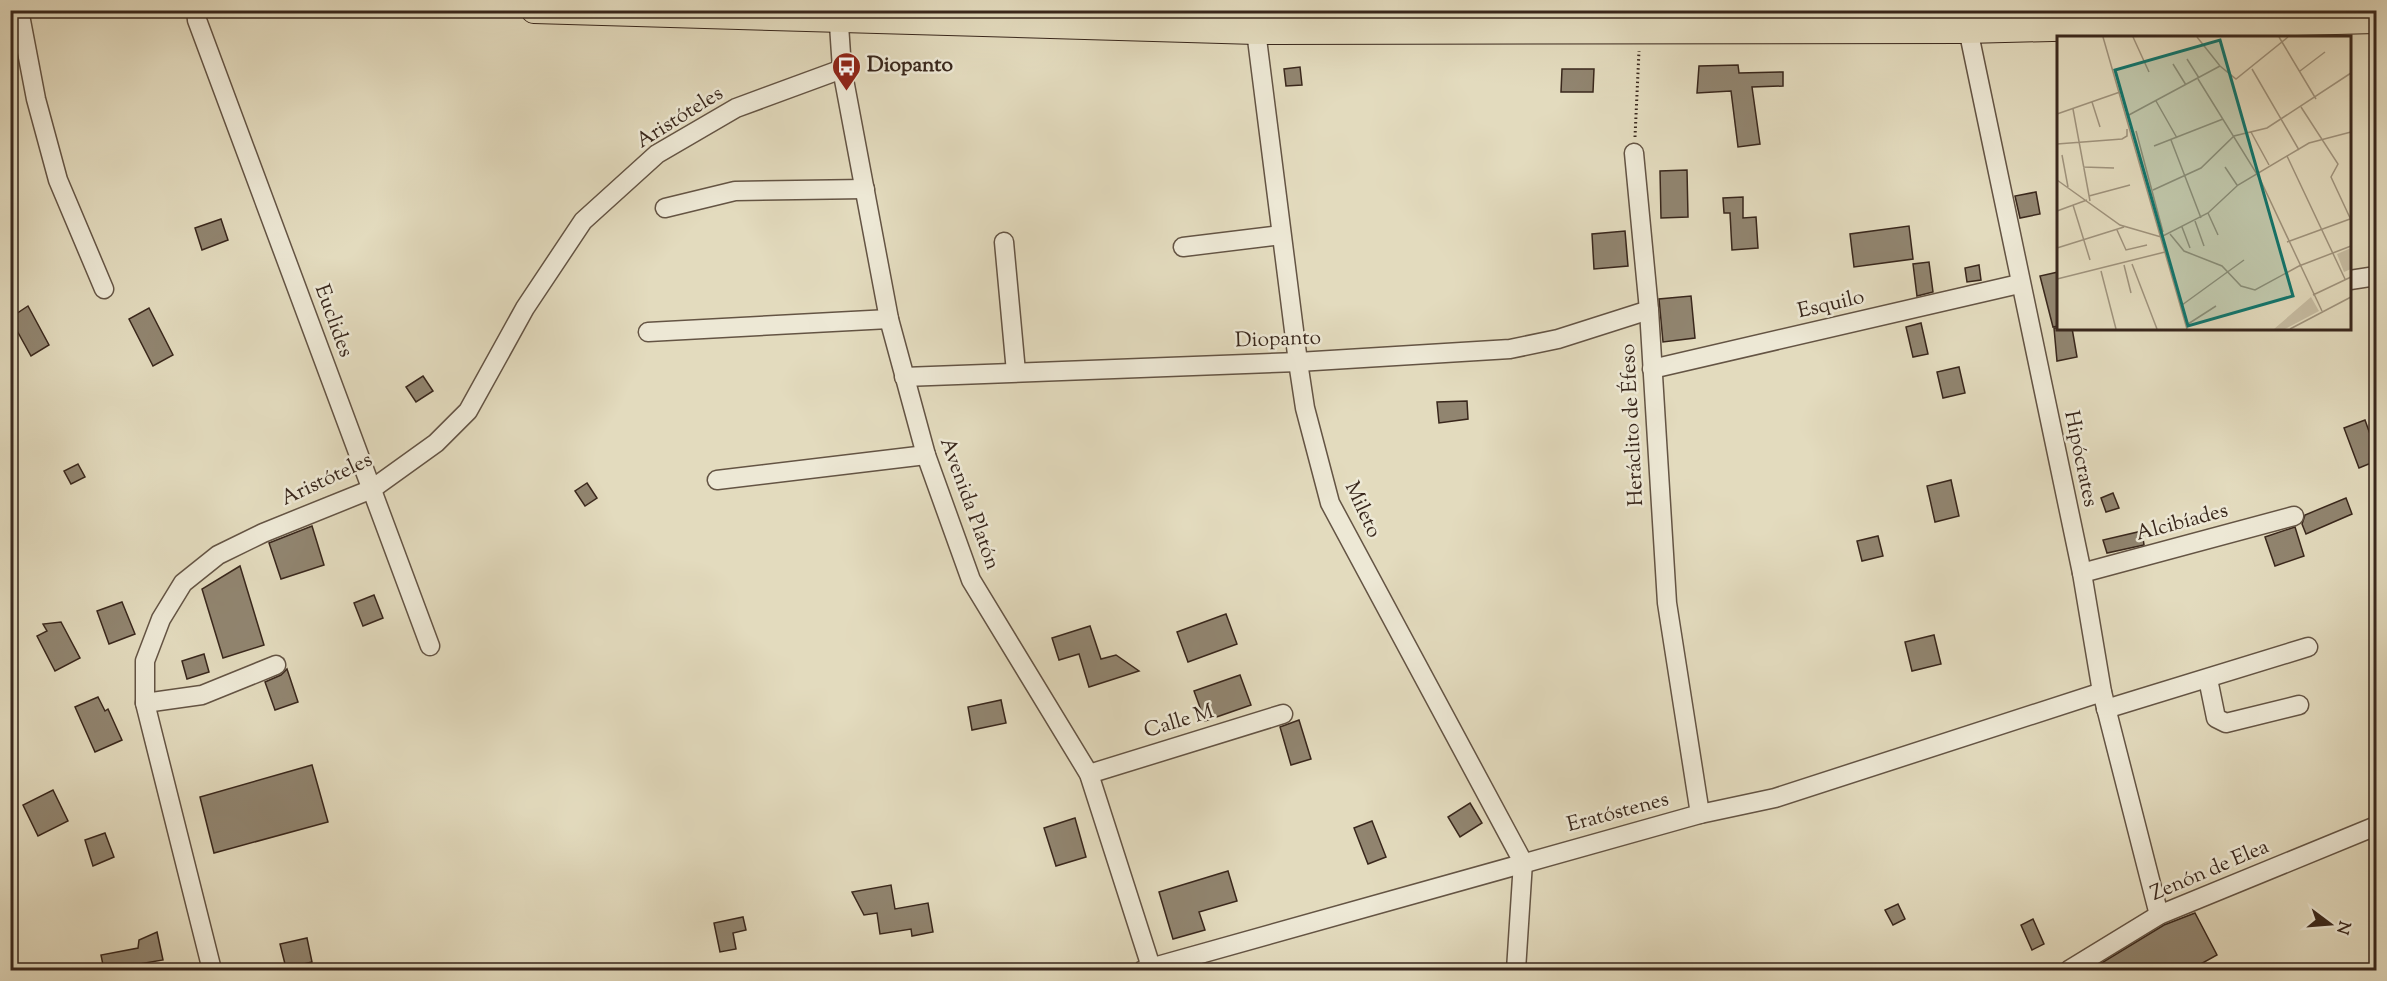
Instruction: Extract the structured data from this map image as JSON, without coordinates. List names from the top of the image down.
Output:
{
  "streets": {
    "street": [
      "Aristóteles",
      "Esquilo",
      "Euclides",
      "Diopanto",
      "Heráclito de Éfeso",
      "Hipócrates",
      "Avenida Platón",
      "Mileto",
      "Alcibíades",
      "Calle M",
      "Eratóstenes",
      "Zenón de Elea"
    ]
  },
  "crossings": [
    ["Aristóteles", "Euclides"],
    ["Aristóteles", "Avenida Platón"],
    ["Esquilo", "Heráclito de Éfeso"],
    ["Esquilo", "Hipócrates"],
    ["Diopanto", "Heráclito de Éfeso"],
    ["Diopanto", "Avenida Platón"],
    ["Diopanto", "Mileto"],
    ["Heráclito de Éfeso", "Eratóstenes"],
    ["Hipócrates", "Alcibíades"],
    ["Hipócrates", "Eratóstenes"],
    ["Hipócrates", "Zenón de Elea"],
    ["Avenida Platón", "Calle M"],
    ["Avenida Platón", "Eratóstenes"],
    ["Mileto", "Eratóstenes"]
  ],
  "places": {
    "bus stop": ["Diopanto"]
  },
  "north": "right"
}
